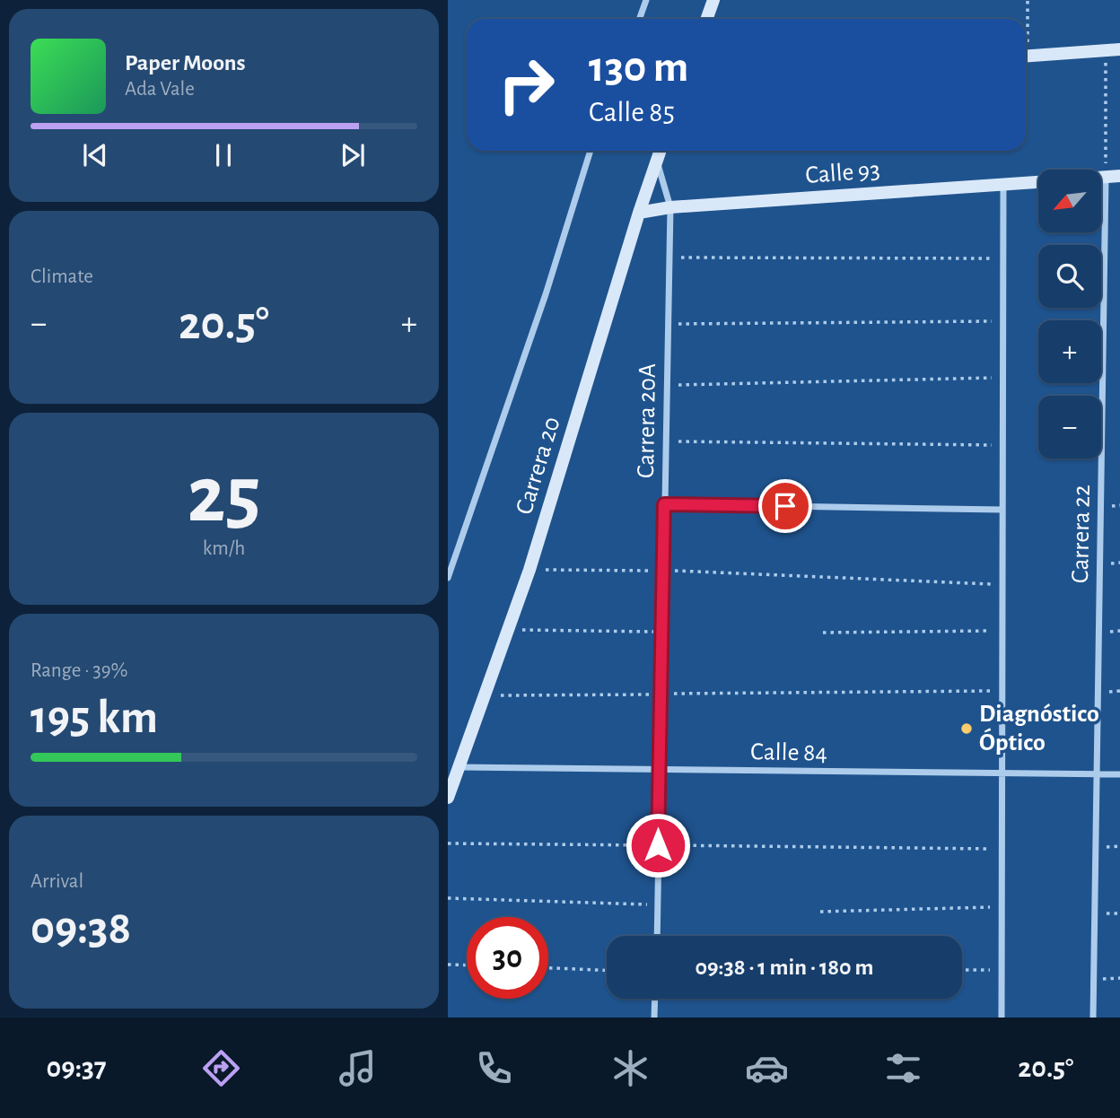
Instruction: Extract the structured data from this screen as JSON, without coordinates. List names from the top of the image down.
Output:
{
  "streets": {
    "street": [
      "Calle 93",
      "Carrera 20A",
      "Carrera 20",
      "Carrera 22",
      "Calle 84"
    ]
  },
  "crossings": [
    ["Calle 93", "Carrera 20A"],
    ["Calle 93", "Carrera 20"],
    ["Carrera 20A", "Carrera 20"],
    ["Carrera 20A", "Calle 84"],
    ["Carrera 20", "Calle 84"],
    ["Carrera 22", "Calle 84"]
  ],
  "places": ["Diagnóstico Óptico"],
  "north": "bottom left",
  "page": {
    "turn": ["130 m", "Calle 85"],
    "song": ["Paper Moons", "Ada Vale"],
    "map_buttons": ["+", "−"],
    "tile": [
      "Climate",
      ["25", "km/h"],
      ["Range · 39%", "195 km"],
      ["Arrival", "09:38"]
    ],
    "heat": ["−", "20.5°", "+"],
    "limit": "30",
    "trip": "09:38 · 1 min · 180 m",
    "tabs": ["09:37", "20.5°"]
  }
}
